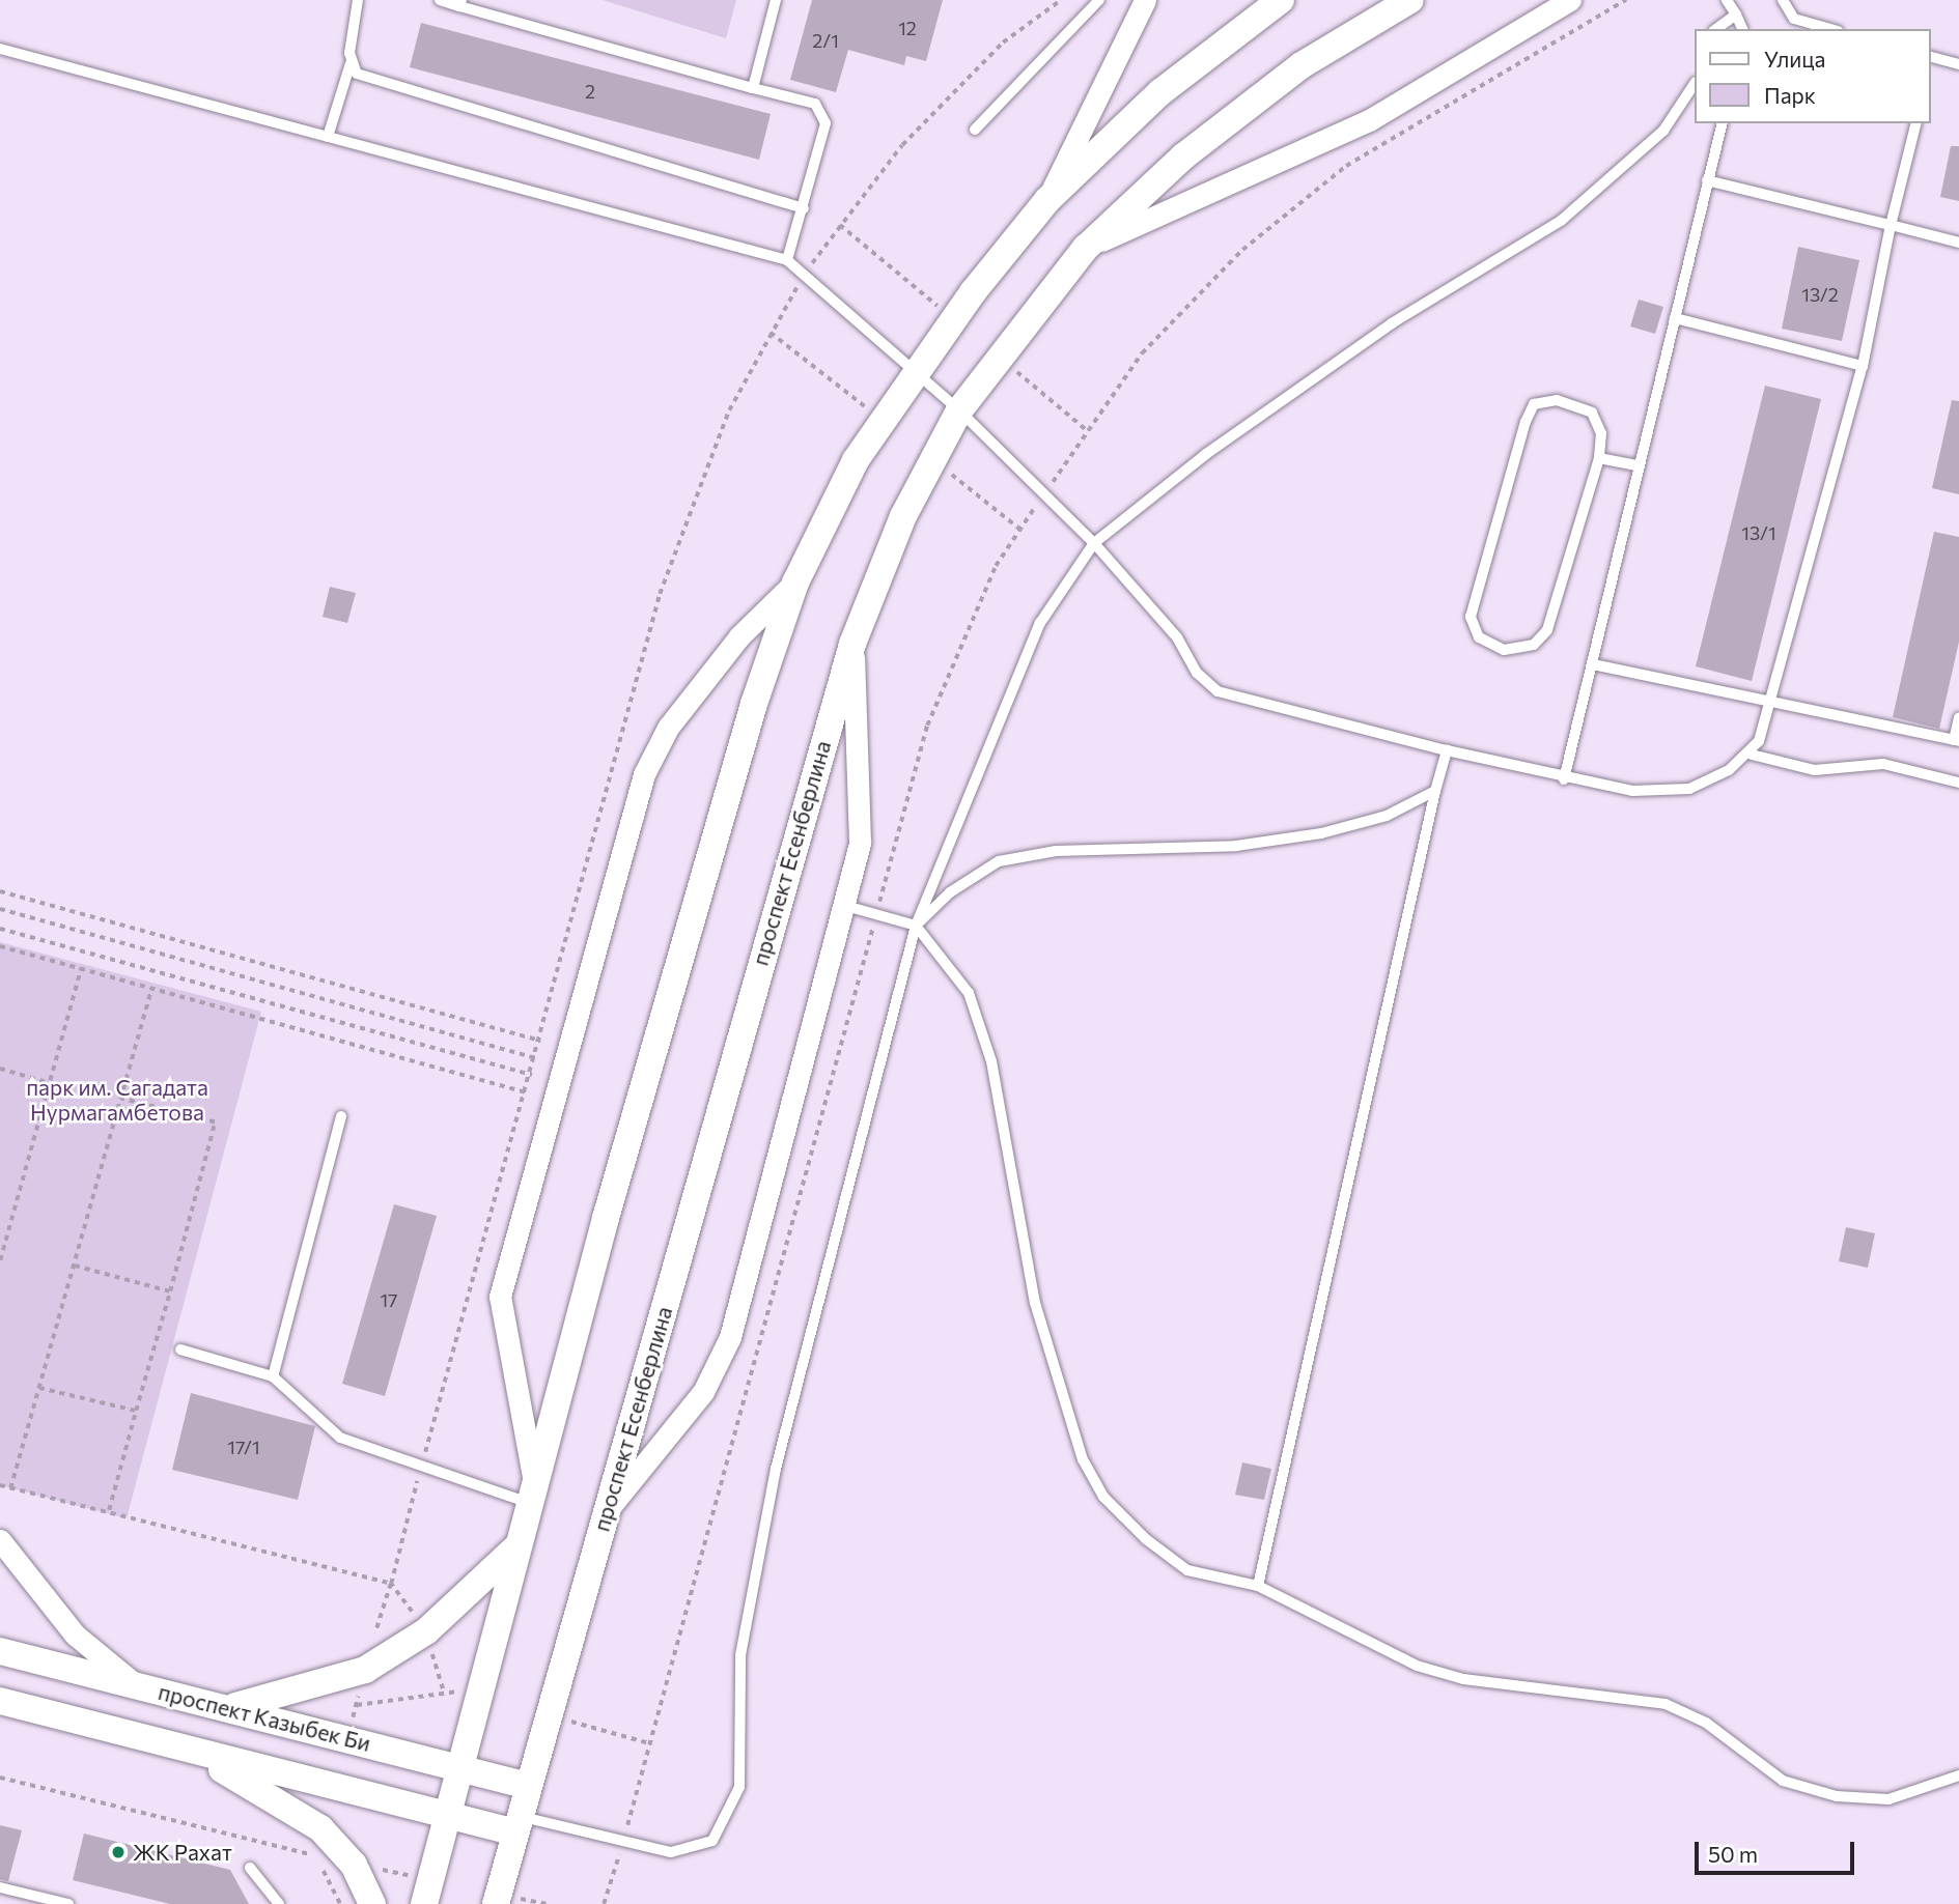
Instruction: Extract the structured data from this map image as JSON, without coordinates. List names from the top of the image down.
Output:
{
  "streets": {
    "street": ["проспект Есенберлина", "проспект Казыбек Би"]
  },
  "crossings": [
    ["проспект Есенберлина", "проспект Казыбек Би"]
  ],
  "parks": ["парк им. Сагадата Нурмагамбетова"],
  "places": ["ЖК Рахат"],
  "house_numbers": [
    "12",
    "2/1",
    "2",
    "13/2",
    "13/1",
    "17",
    "17/1"
  ],
  "legend": ["Улица", "Парк"],
  "scale_bar": "50 m"
}
